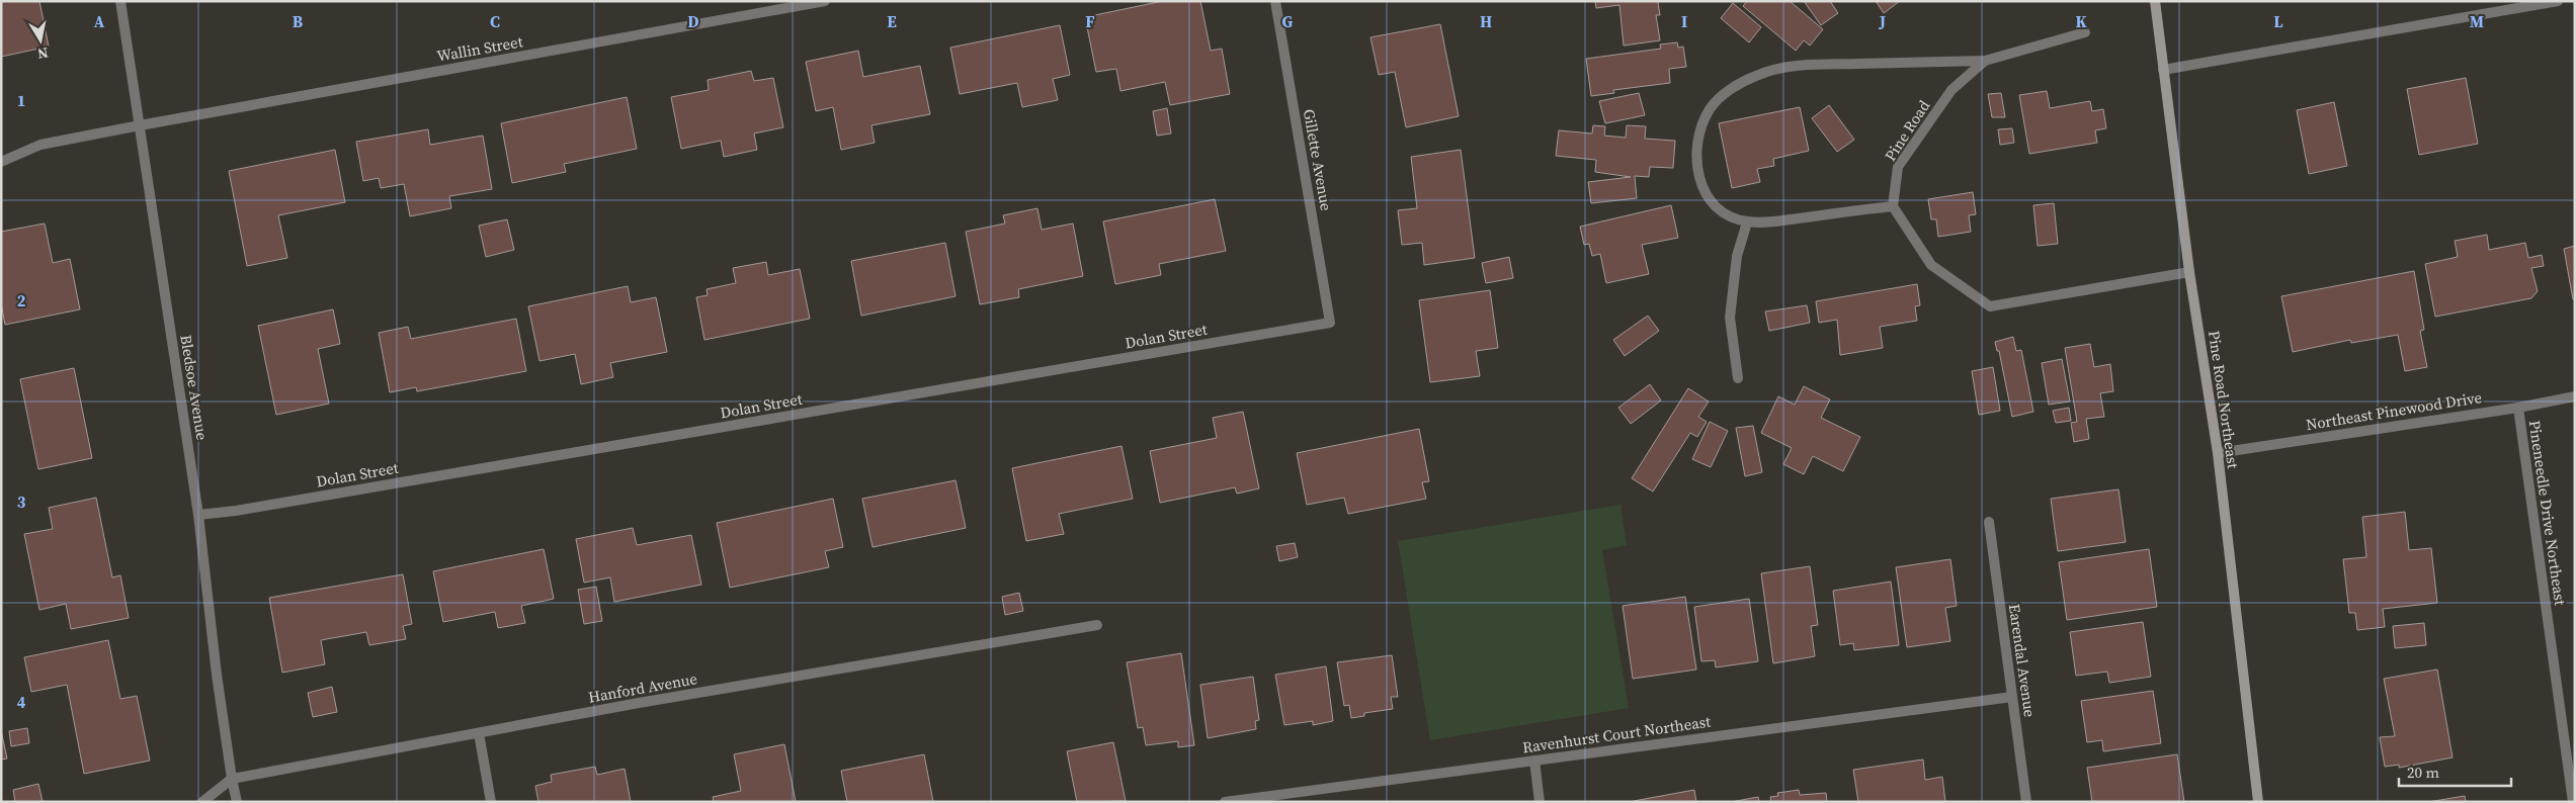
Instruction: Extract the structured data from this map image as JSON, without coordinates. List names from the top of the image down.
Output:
{
  "streets": {
    "main road": ["Pine Road Northeast"],
    "street": [
      "Wallin Street",
      "Pine Road",
      "Gillette Avenue",
      "Dolan Street",
      "Bledsoe Avenue",
      "Northeast Pinewood Drive",
      "Pineneedle Drive Northeast",
      "Earendal Avenue",
      "Hanford Avenue",
      "Ravenhurst Court Northeast"
    ]
  },
  "crossings": [
    ["Wallin Street", "Bledsoe Avenue"],
    ["Gillette Avenue", "Dolan Street"],
    ["Dolan Street", "Bledsoe Avenue"],
    ["Bledsoe Avenue", "Hanford Avenue"],
    ["Pine Road Northeast", "Northeast Pinewood Drive"],
    ["Northeast Pinewood Drive", "Pineneedle Drive Northeast"],
    ["Earendal Avenue", "Ravenhurst Court Northeast"]
  ],
  "scale_bar": "20 m",
  "north": "bottom",
  "grid": {
    "columns": [
      "A",
      "B",
      "C",
      "D",
      "E",
      "F",
      "G",
      "H",
      "I",
      "J",
      "K",
      "L",
      "M"
    ],
    "rows": [
      "1",
      "2",
      "3",
      "4"
    ]
  }
}
